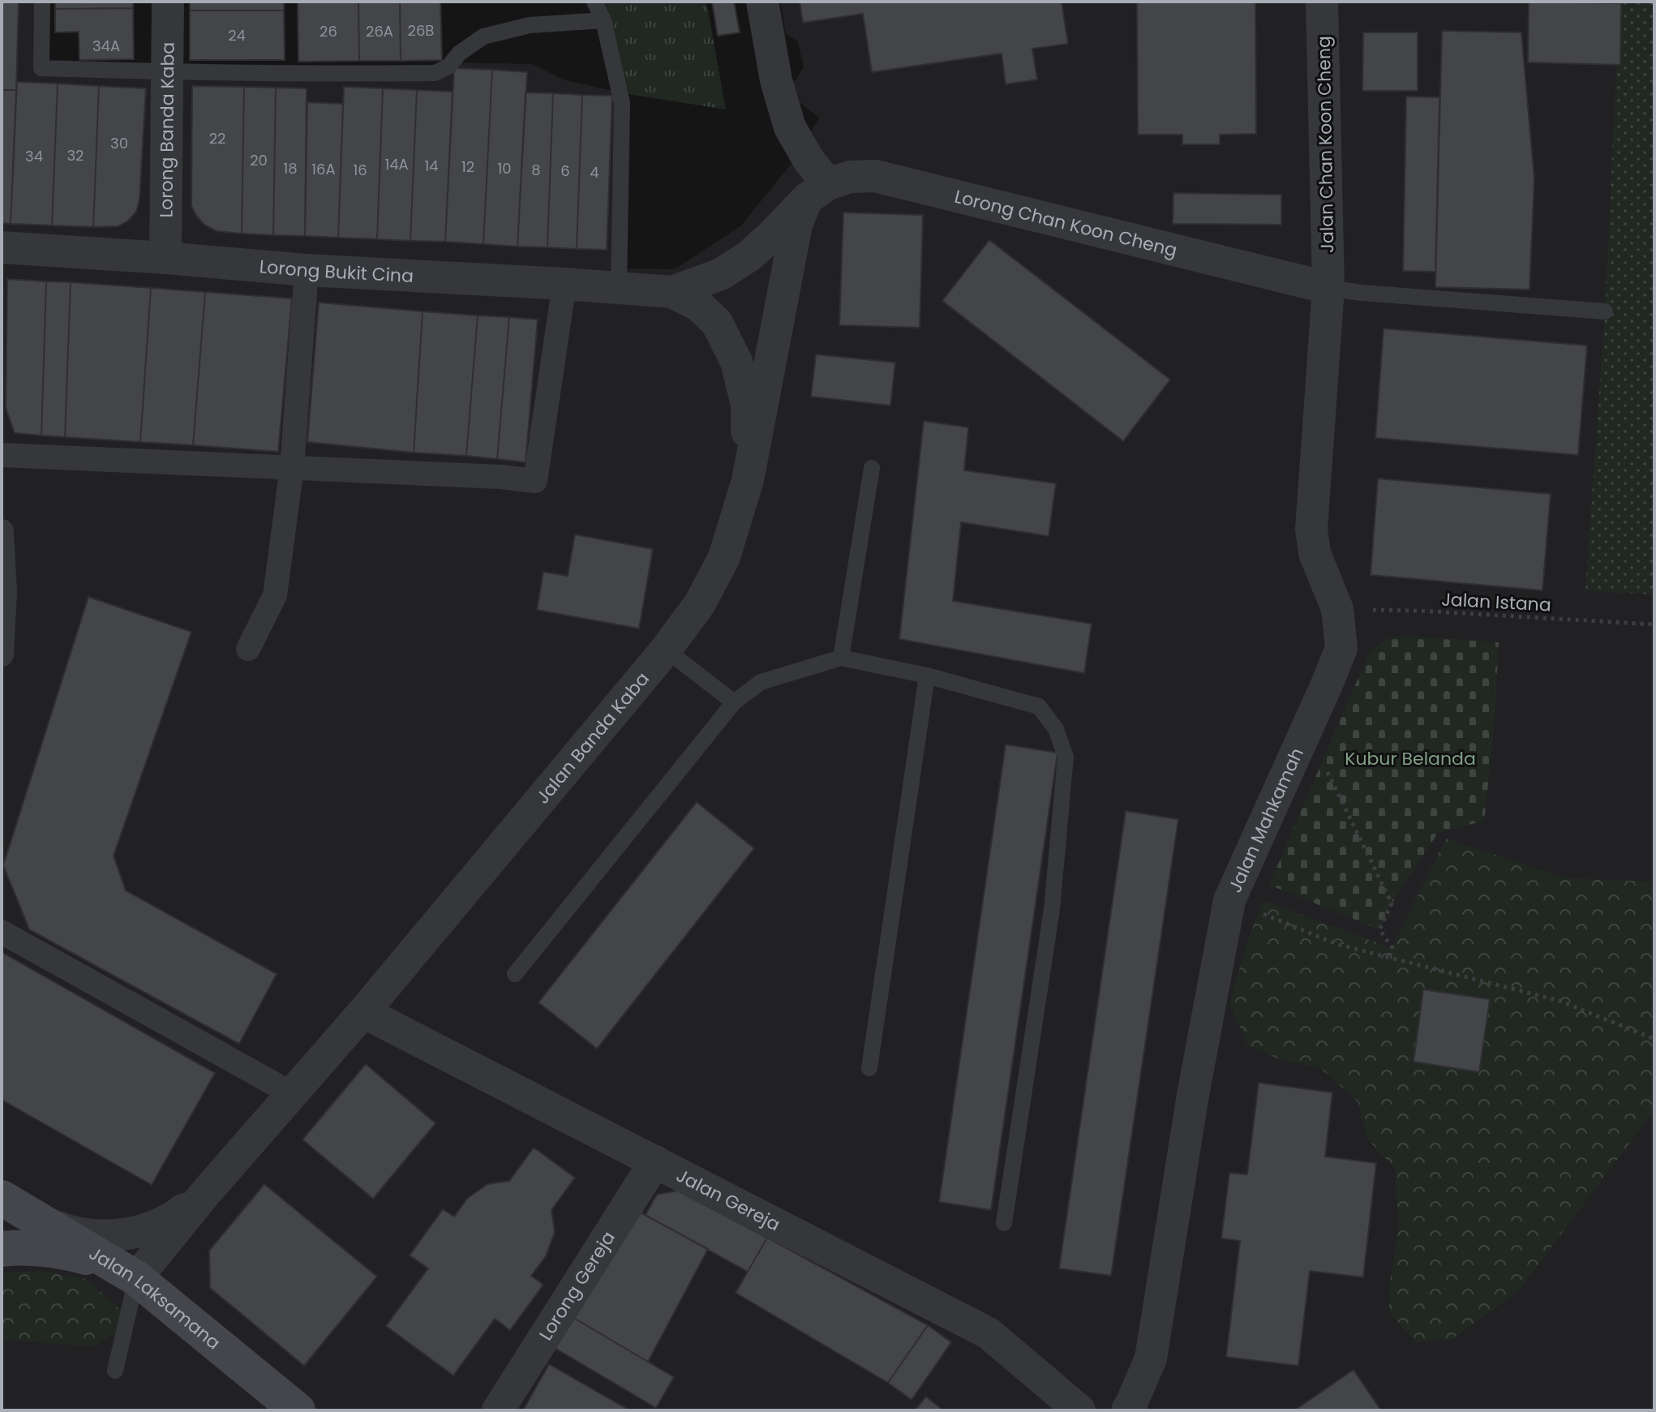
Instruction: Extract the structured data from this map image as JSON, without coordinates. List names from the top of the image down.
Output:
{
  "streets": {
    "main road": ["Jalan Laksamana"],
    "street": [
      "Lorong Banda Kaba",
      "Jalan Chan Koon Cheng",
      "Lorong Chan Koon Cheng",
      "Lorong Bukit Cina",
      "Jalan Banda Kaba",
      "Jalan Mahkamah",
      "Jalan Gereja",
      "Lorong Gereja"
    ],
    "path": ["Jalan Istana"]
  },
  "crossings": [
    ["Lorong Banda Kaba", "Lorong Bukit Cina"],
    ["Jalan Chan Koon Cheng", "Lorong Chan Koon Cheng"],
    ["Jalan Chan Koon Cheng", "Jalan Mahkamah"],
    ["Lorong Chan Koon Cheng", "Lorong Bukit Cina"],
    ["Lorong Chan Koon Cheng", "Jalan Banda Kaba"],
    ["Lorong Chan Koon Cheng", "Jalan Mahkamah"],
    ["Lorong Bukit Cina", "Jalan Banda Kaba"],
    ["Jalan Istana", "Jalan Mahkamah"],
    ["Jalan Banda Kaba", "Jalan Gereja"],
    ["Jalan Banda Kaba", "Jalan Laksamana"],
    ["Jalan Gereja", "Lorong Gereja"]
  ],
  "parks": ["Kubur Belanda"],
  "house_numbers": [
    "26B",
    "26",
    "26A",
    "24",
    "34A",
    "22",
    "30",
    "32",
    "34",
    "20",
    "14A",
    "14",
    "12",
    "18",
    "10",
    "16A",
    "16",
    "8",
    "6",
    "4"
  ]
}
